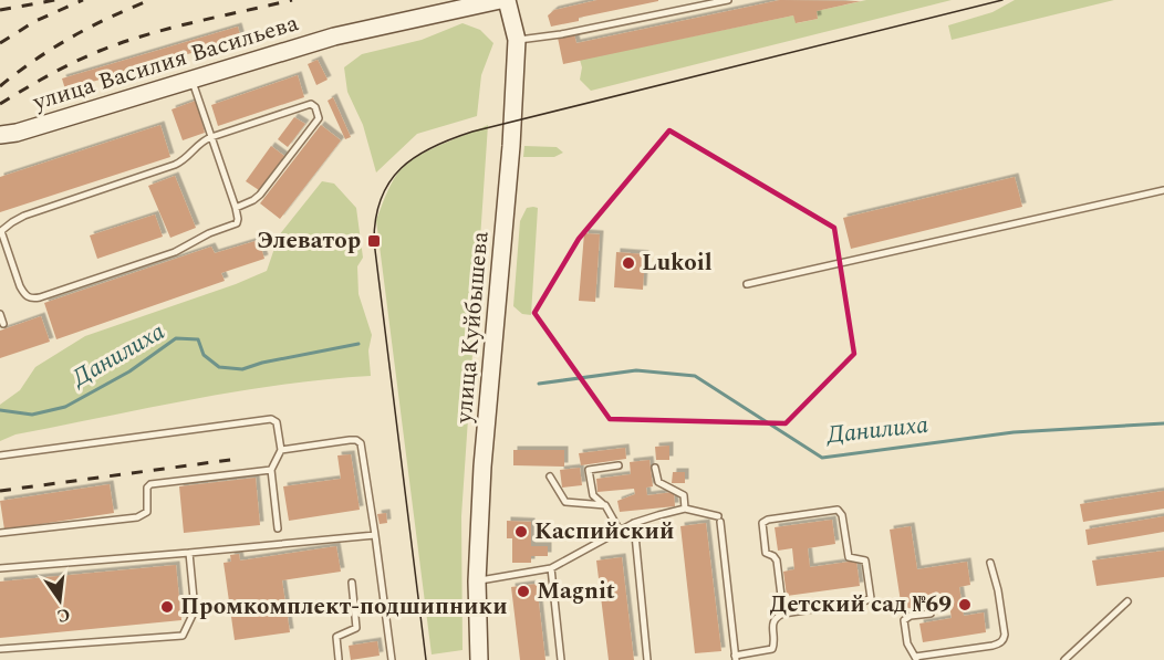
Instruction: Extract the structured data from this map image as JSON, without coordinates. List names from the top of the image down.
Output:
{
  "streets": {
    "main road": ["улица Василия Васильева", "улица Куйбышева"]
  },
  "water": ["Данилиха"],
  "places": {
    "transit": ["Элеватор"],
    "other": [
      "Lukoil",
      "Каспийский",
      "Magnit",
      "Детский сад №69",
      "Промкомплект-подшипники"
    ]
  },
  "north": "bottom"
}
